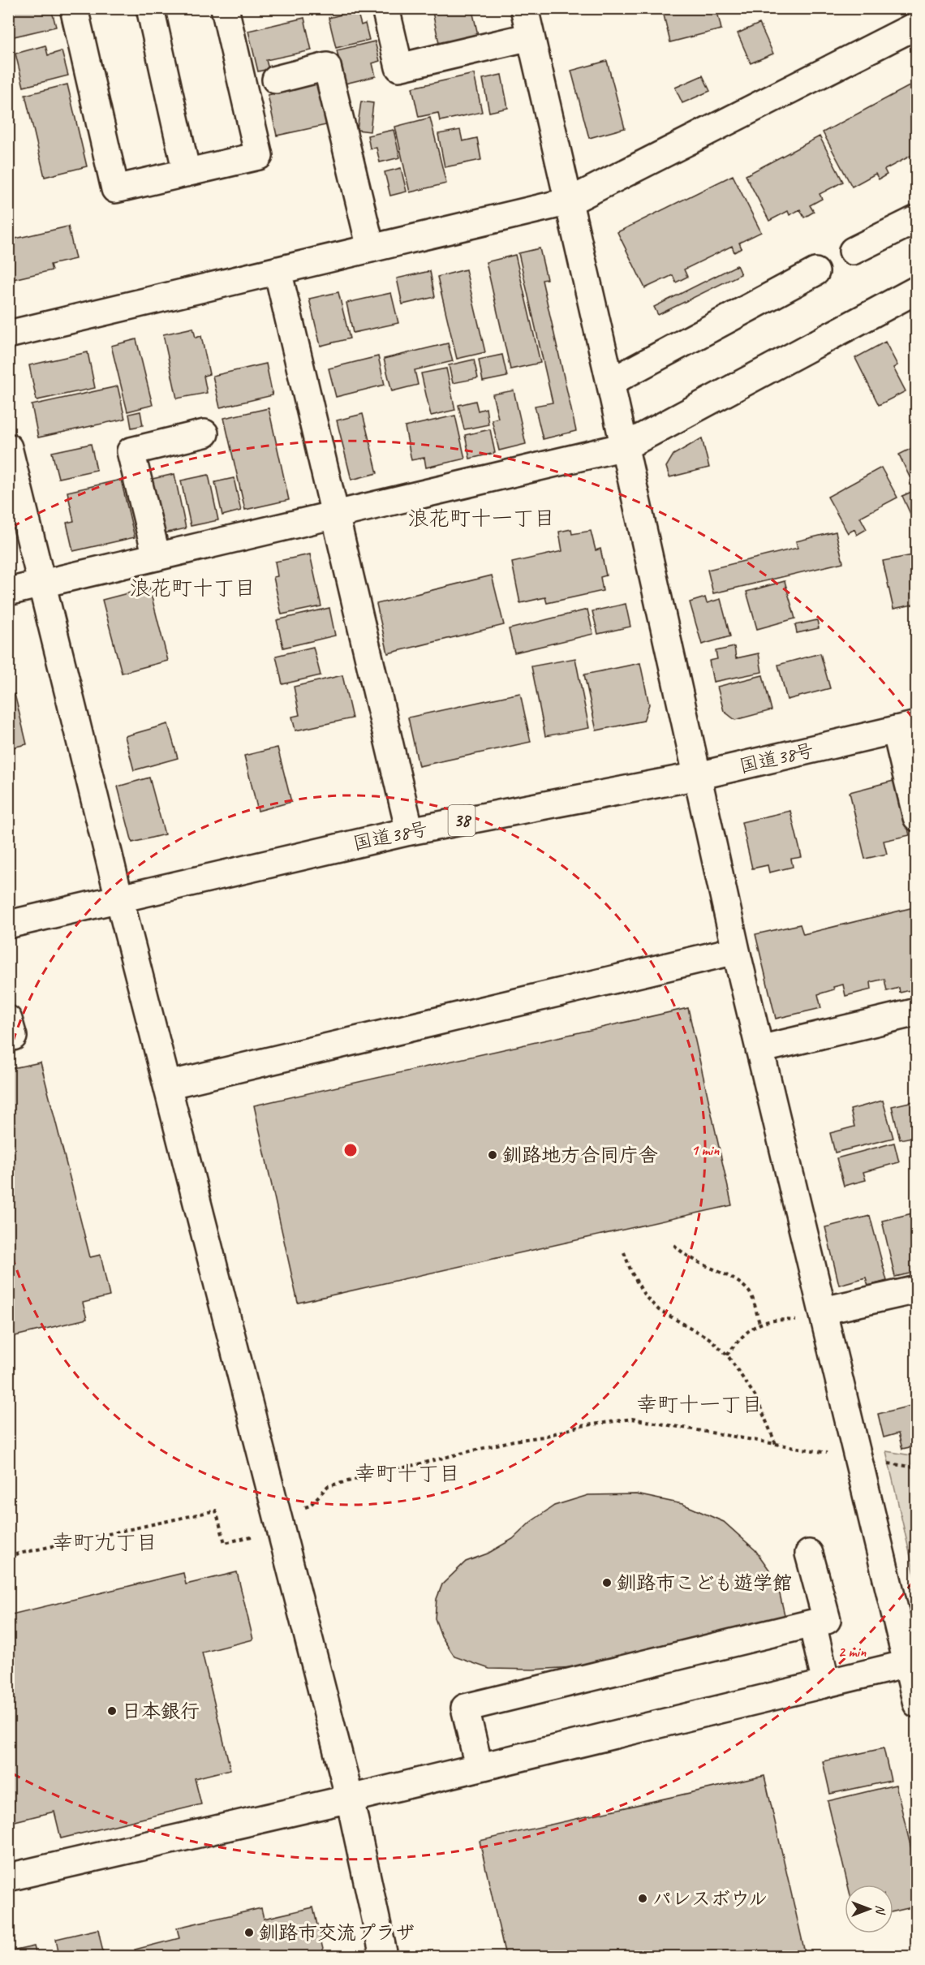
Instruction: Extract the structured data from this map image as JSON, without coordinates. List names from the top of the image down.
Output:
{
  "streets": {
    "main road": ["国道38号", "38"]
  },
  "districts": [
    "浪花町十一丁目",
    "浪花町十丁目",
    "幸町十一丁目",
    "幸町十丁目",
    "幸町九丁目"
  ],
  "places": [
    "釧路地方合同庁舎",
    "釧路市こども遊学館",
    "日本銀行",
    "パレスボウル",
    "釧路市交流プラザ"
  ],
  "north": "right",
  "rings": ["1 min", "2 min"]
}
